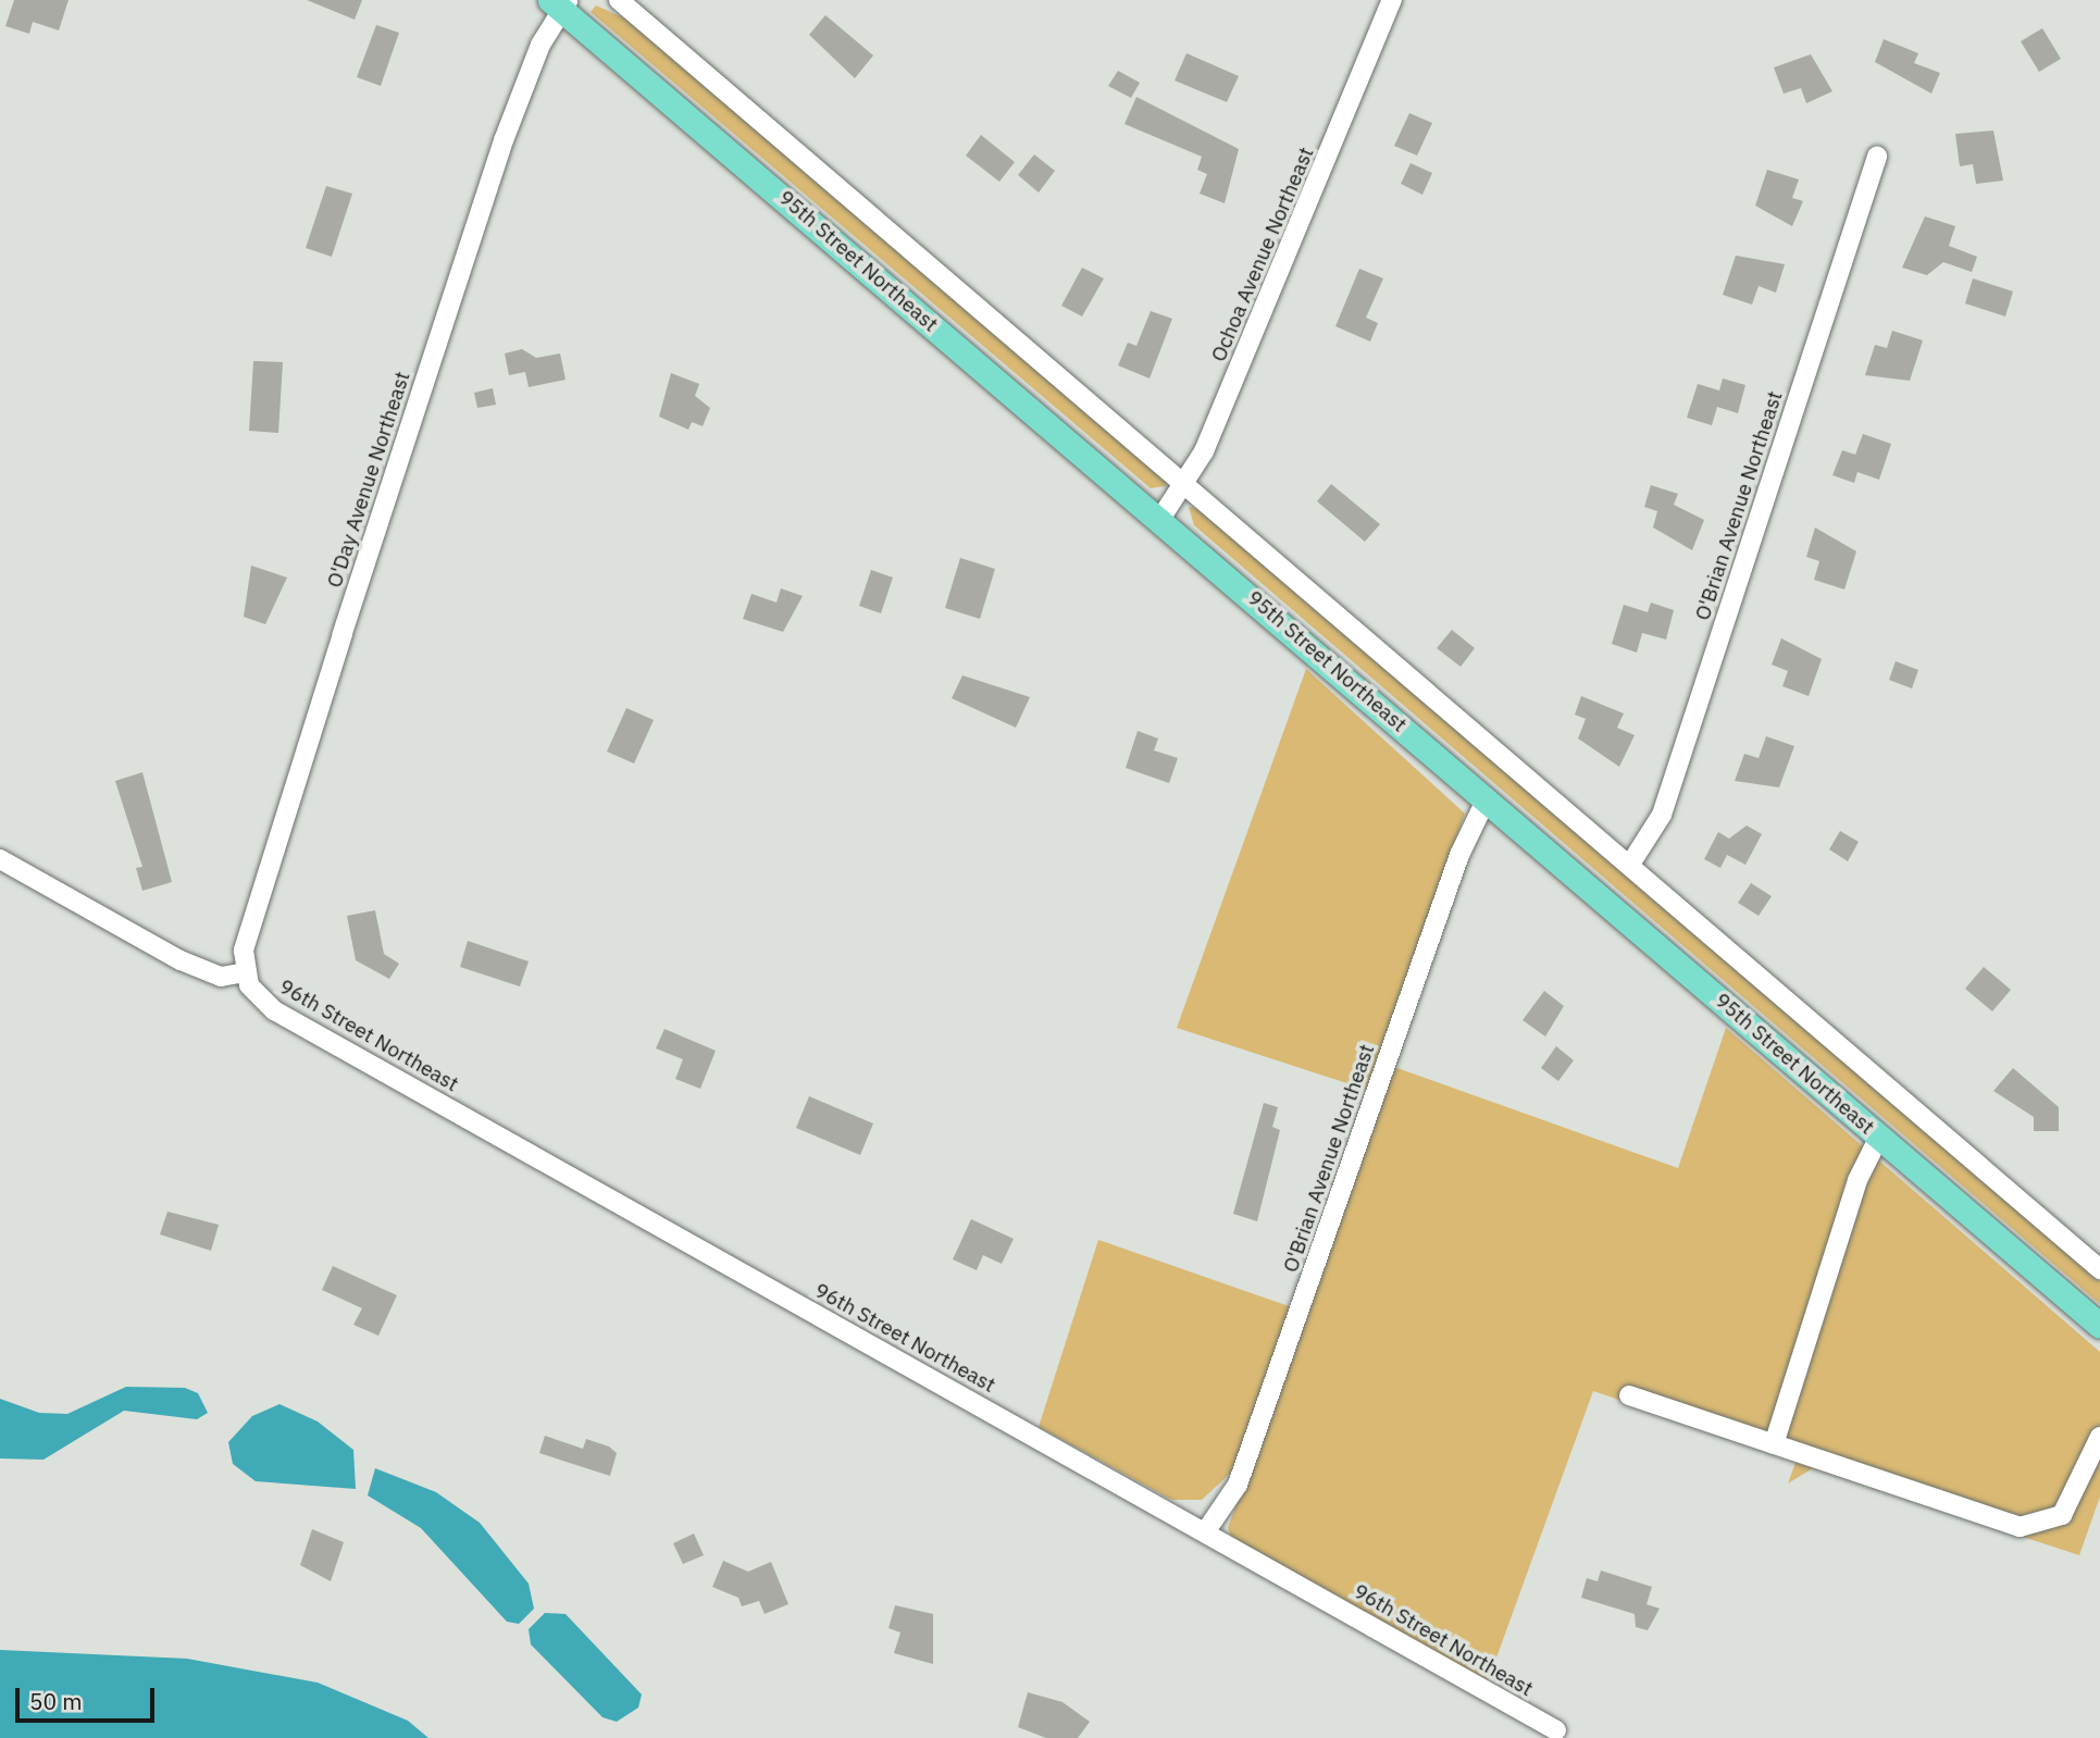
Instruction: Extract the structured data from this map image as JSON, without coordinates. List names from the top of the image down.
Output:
{
  "streets": {
    "main road": ["95th Street Northeast"],
    "street": [
      "Ochoa Avenue Northeast",
      "O'Day Avenue Northeast",
      "O'Brian Avenue Northeast",
      "96th Street Northeast"
    ]
  },
  "crossings": [
    ["Ochoa Avenue Northeast", "95th Street Northeast"],
    ["95th Street Northeast", "O'Day Avenue Northeast"],
    ["95th Street Northeast", "O'Brian Avenue Northeast"],
    ["O'Day Avenue Northeast", "96th Street Northeast"],
    ["O'Brian Avenue Northeast", "96th Street Northeast"]
  ],
  "scale_bar": "50 m"
}
